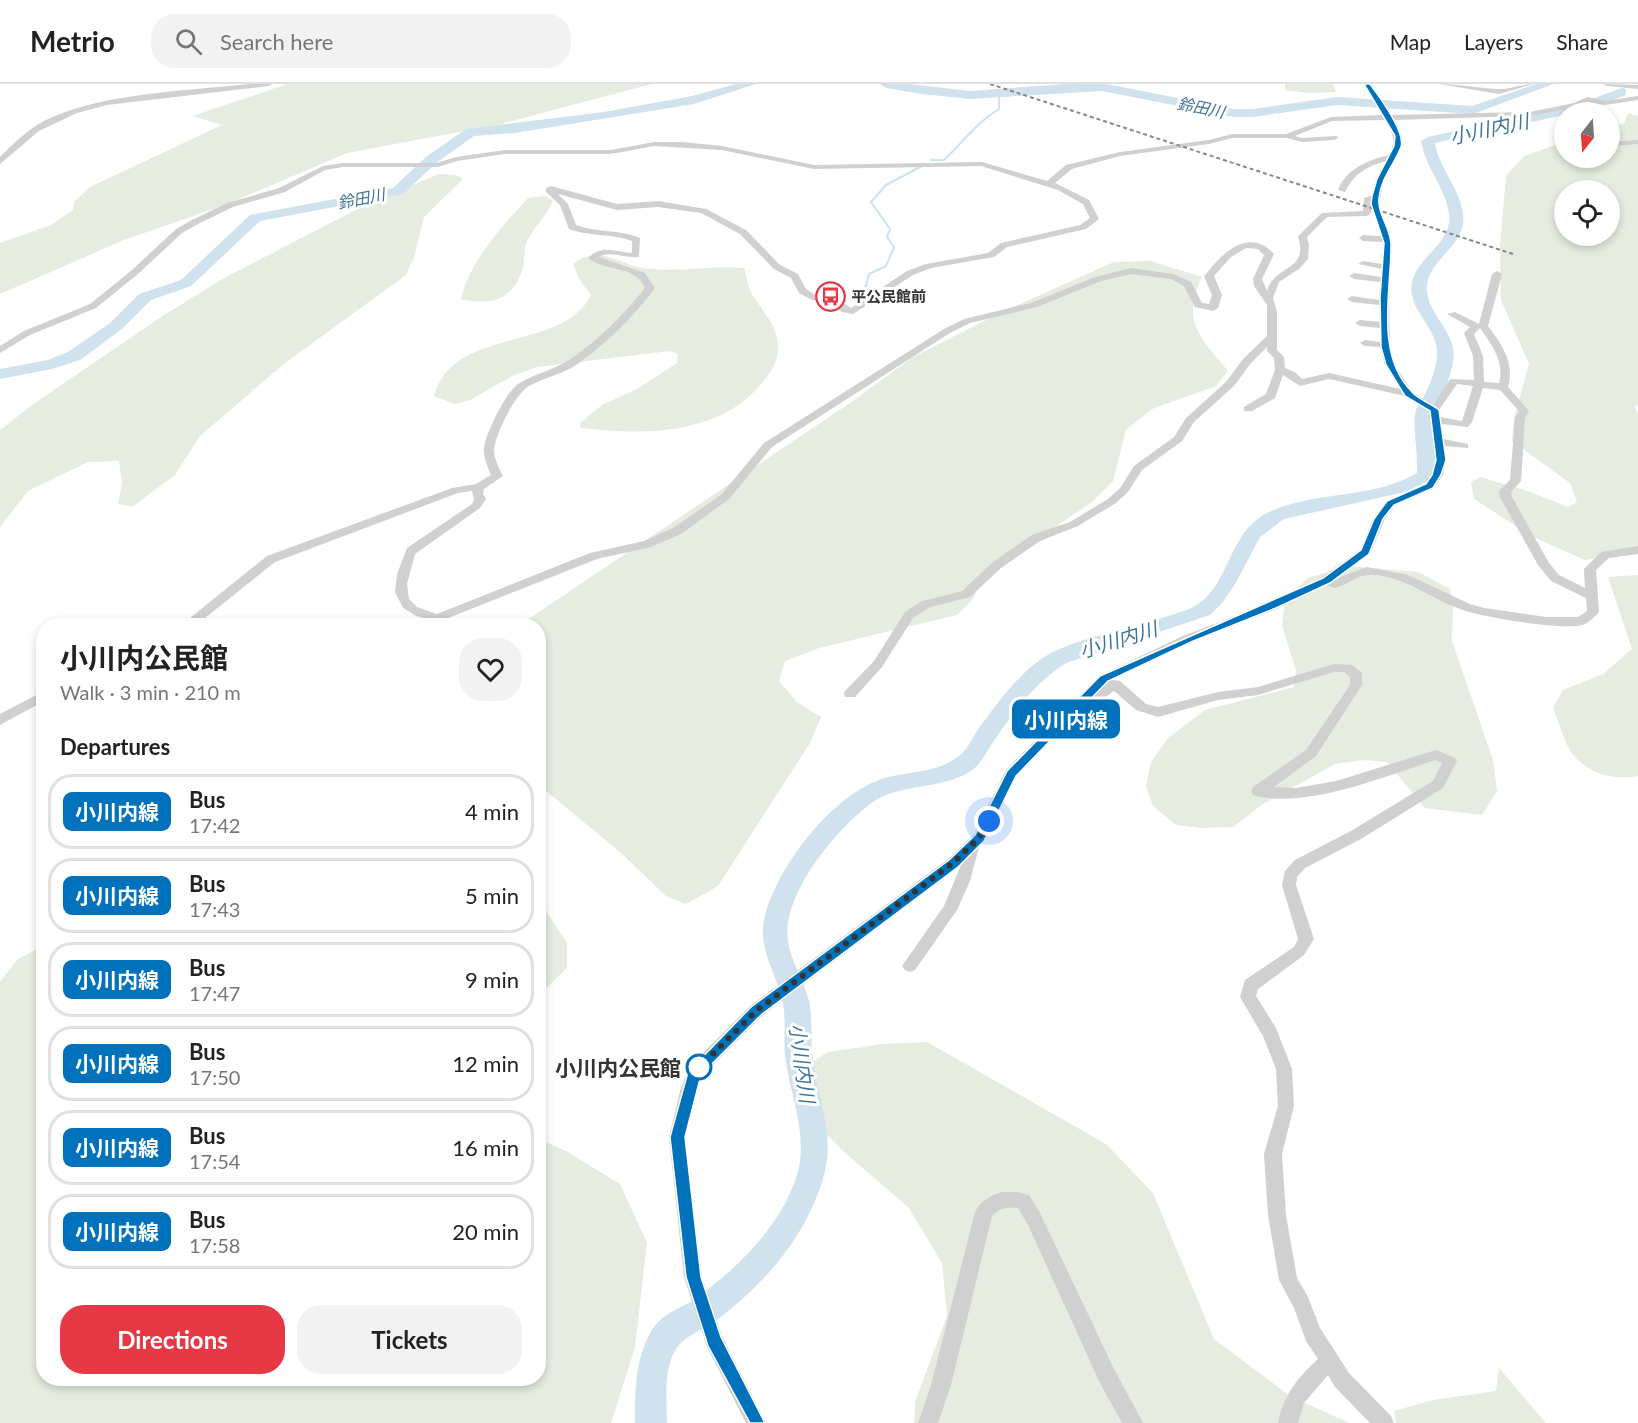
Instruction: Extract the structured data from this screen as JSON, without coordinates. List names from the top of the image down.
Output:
{
  "water": ["鈴田川", "小川内川"],
  "places": {
    "bus stop": ["平公民館前"],
    "other": ["小川内公民館"]
  },
  "lines": ["bus line 小川内線"],
  "north": "bottom",
  "page": {
    "header": "Metrio",
    "search": "Search here",
    "nav": ["Map", "Layers", "Share"],
    "on_map": "小川内線",
    "heading": [
      ["小川内公民館", "Walk · 3 min · 210 m"],
      "Departures"
    ],
    "list": [
      {
        "mark": "小川内線",
        "name": "Bus",
        "note": "17:42",
        "value": "4 min"
      },
      {
        "mark": "小川内線",
        "name": "Bus",
        "note": "17:43",
        "value": "5 min"
      },
      {
        "mark": "小川内線",
        "name": "Bus",
        "note": "17:47",
        "value": "9 min"
      },
      {
        "mark": "小川内線",
        "name": "Bus",
        "note": "17:50",
        "value": "12 min"
      },
      {
        "mark": "小川内線",
        "name": "Bus",
        "note": "17:54",
        "value": "16 min"
      },
      {
        "mark": "小川内線",
        "name": "Bus",
        "note": "17:58",
        "value": "20 min"
      }
    ],
    "buttons": ["Directions", "Tickets"]
  }
}
